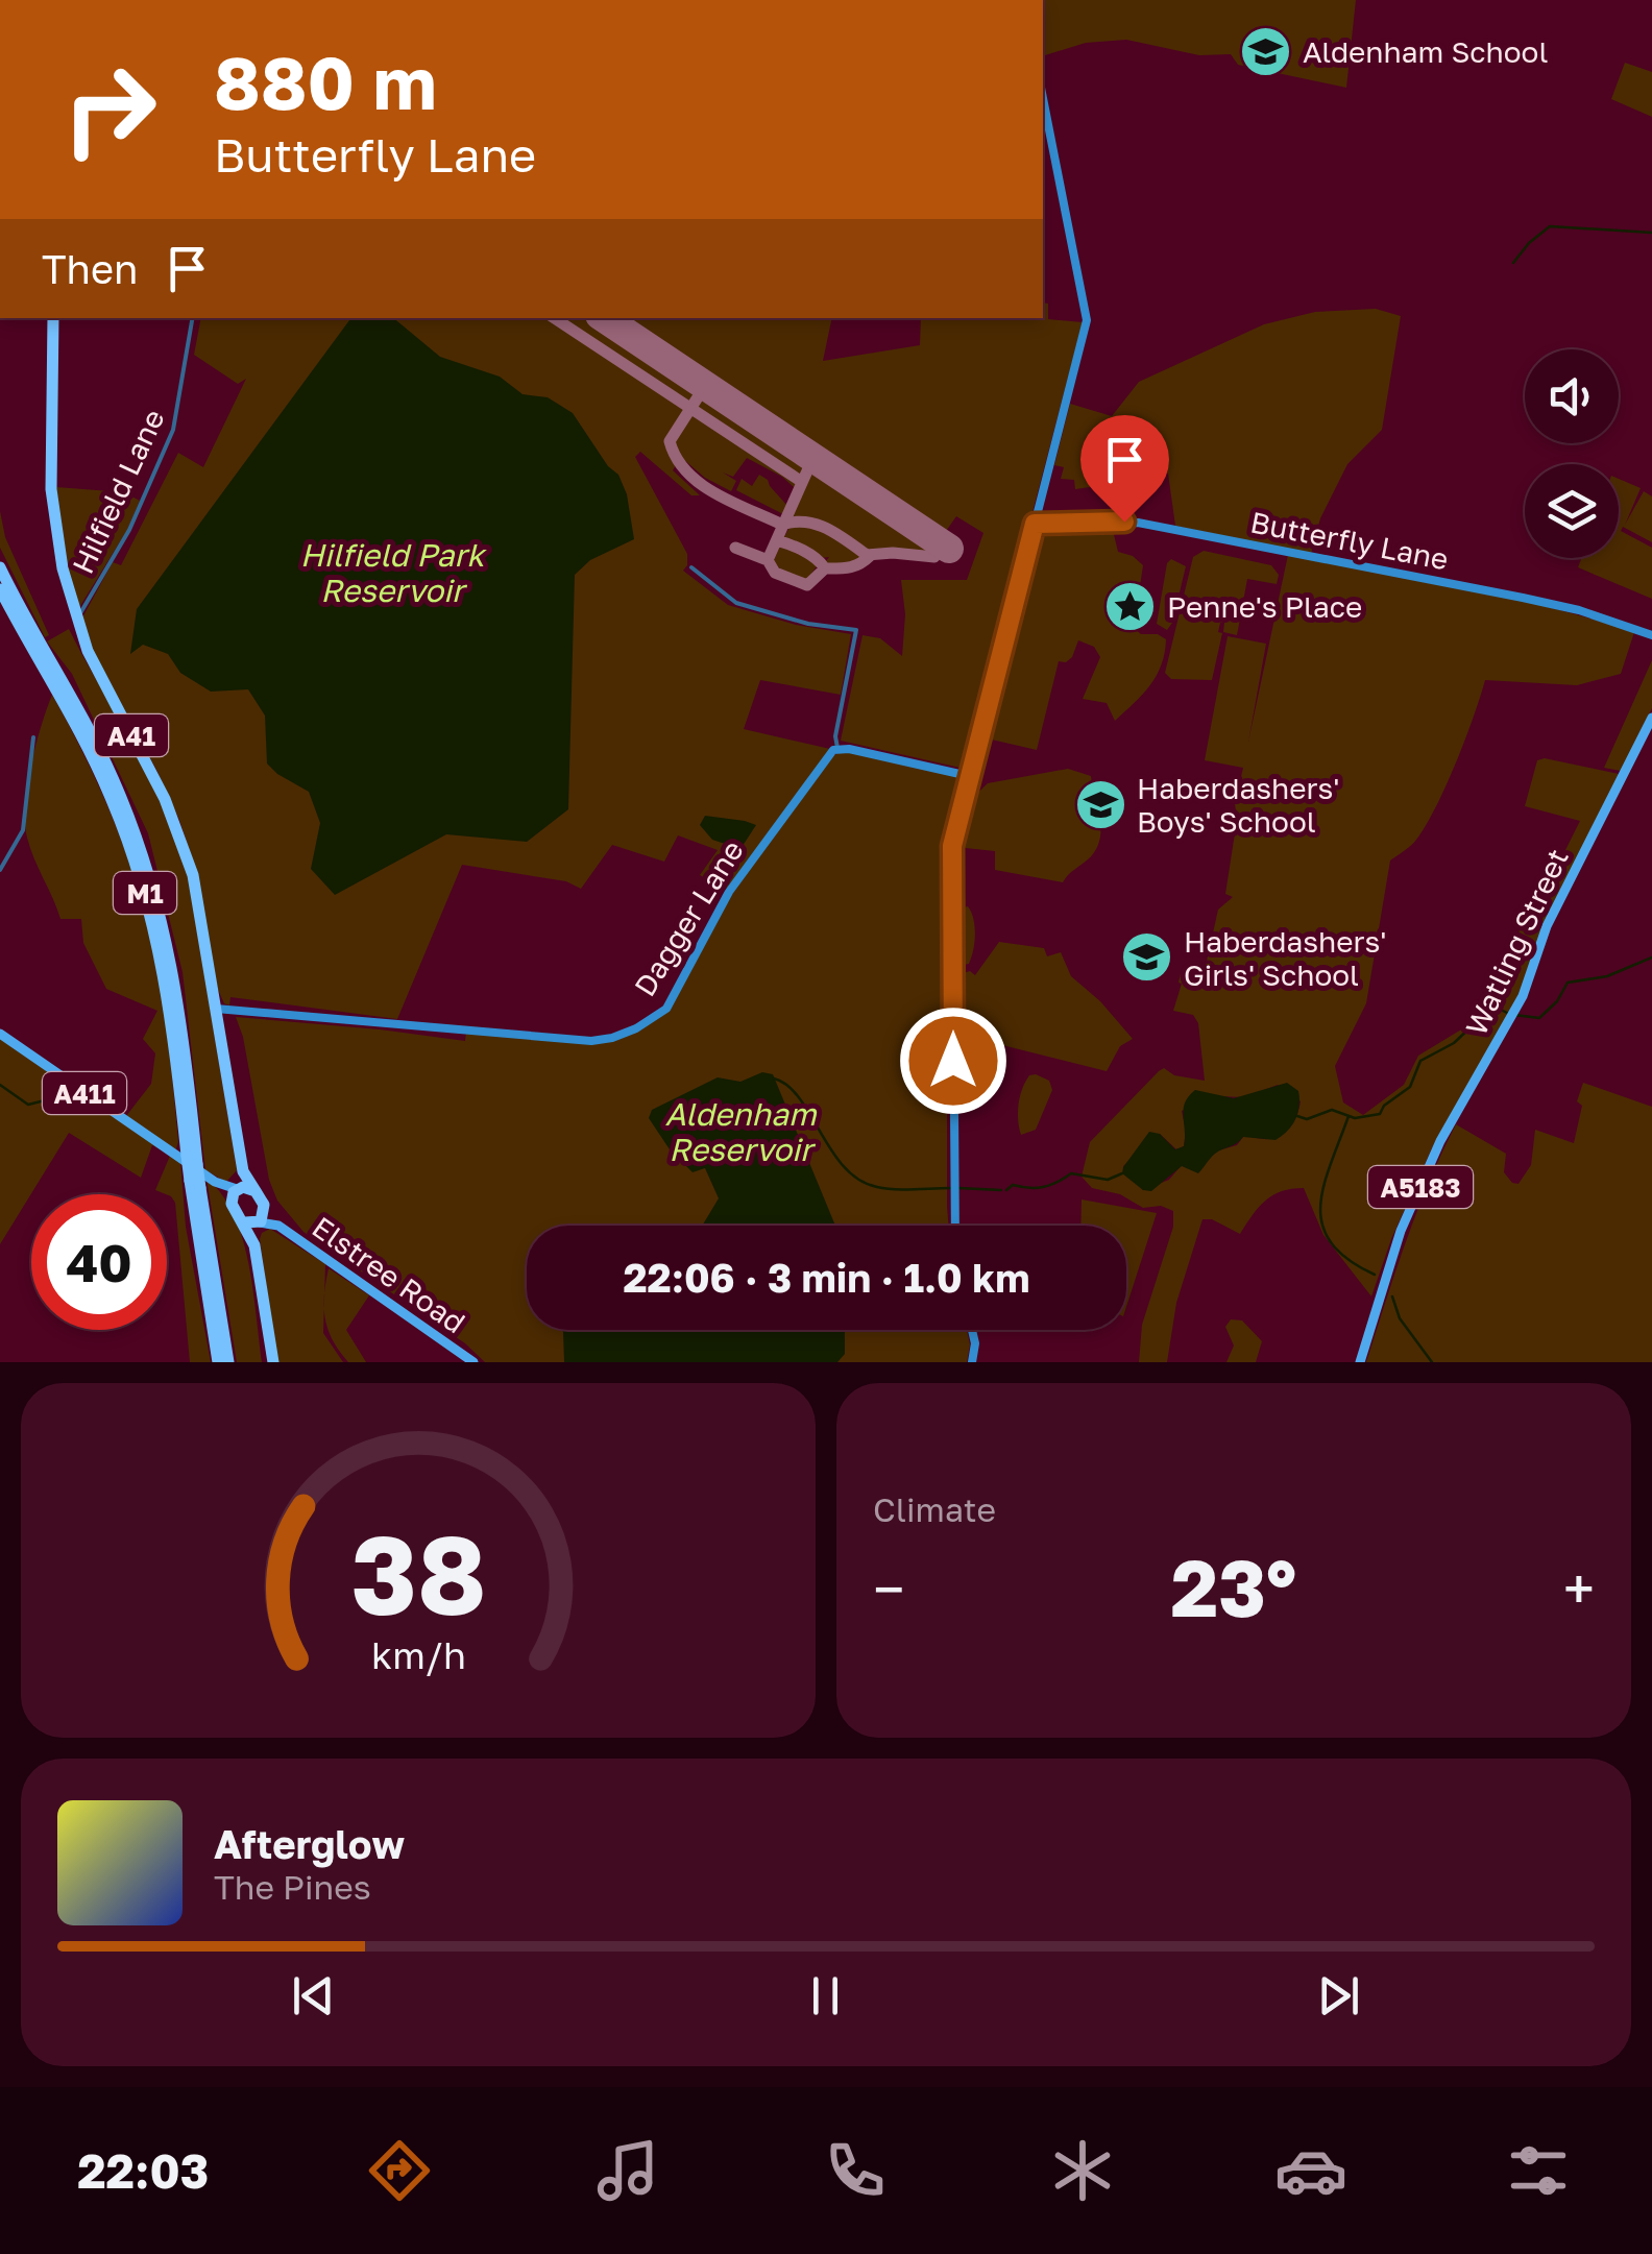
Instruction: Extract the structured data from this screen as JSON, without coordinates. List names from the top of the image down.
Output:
{
  "streets": {
    "highway": ["A41", "M1"],
    "main road": [
      "Watling Street",
      "A411",
      "A5183",
      "Elstree Road"
    ],
    "street": ["Hilfield Lane", "Butterfly Lane", "Dagger Lane"]
  },
  "crossings": [
    ["Hilfield Lane", "A41"],
    ["A41", "Dagger Lane"],
    ["A41", "A411"]
  ],
  "water": ["Hilfield Park Reservoir", "Aldenham Reservoir"],
  "places": {
    "school or university": ["Aldenham School", "Haberdashers' Boys' School", "Haberdashers' Girls' School"],
    "place": ["Penne's Place"]
  },
  "page": {
    "turn": ["880 m", "Butterfly Lane"],
    "then": "Then",
    "limit": "40",
    "trip": "22:06 · 3 min · 1.0 km",
    "tile": "Climate",
    "heat": ["−", "23°", "+"],
    "song": ["Afterglow", "The Pines"],
    "tabs": "22:03",
    "gauge": ["38", "km/h"]
  }
}
